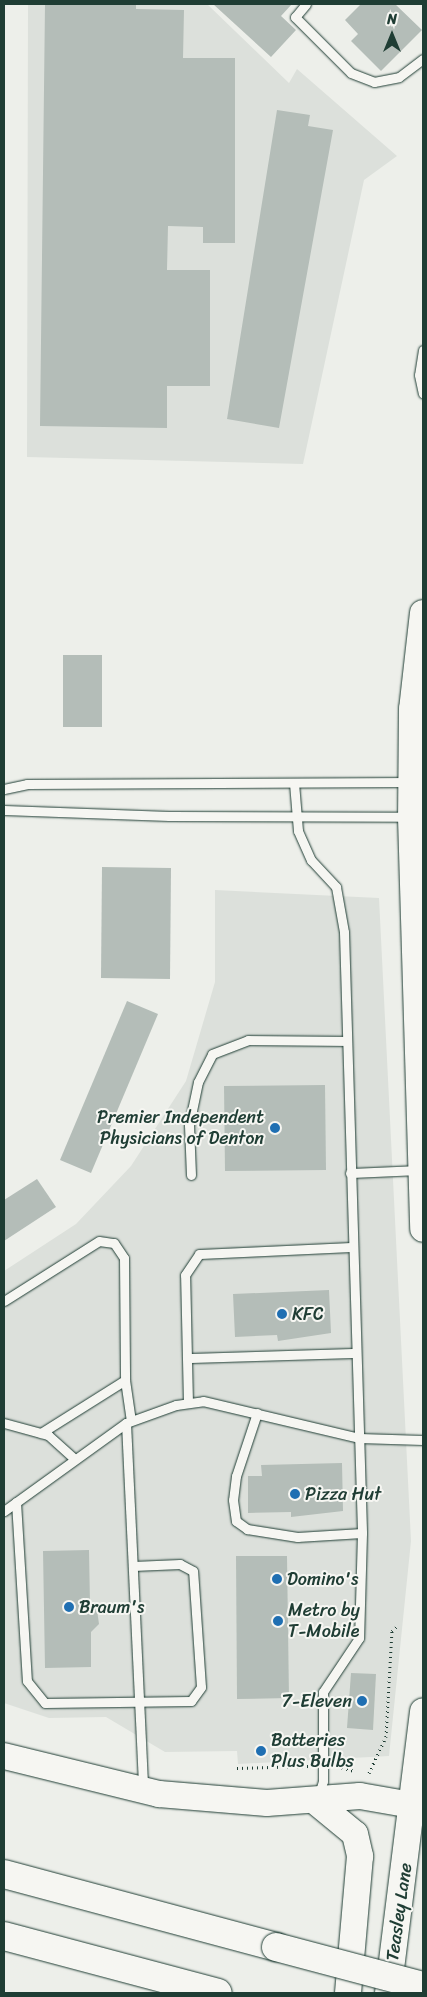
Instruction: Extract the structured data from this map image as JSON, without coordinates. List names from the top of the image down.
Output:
{
  "streets": {
    "main road": ["Teasley Lane"]
  },
  "places": [
    "Premier Independent Physicians of Denton",
    "KFC",
    "Pizza Hut",
    "Domino's",
    "Braum's",
    "Metro by T-Mobile",
    "7-Eleven",
    "Batteries Plus Bulbs"
  ],
  "north": "top"
}
